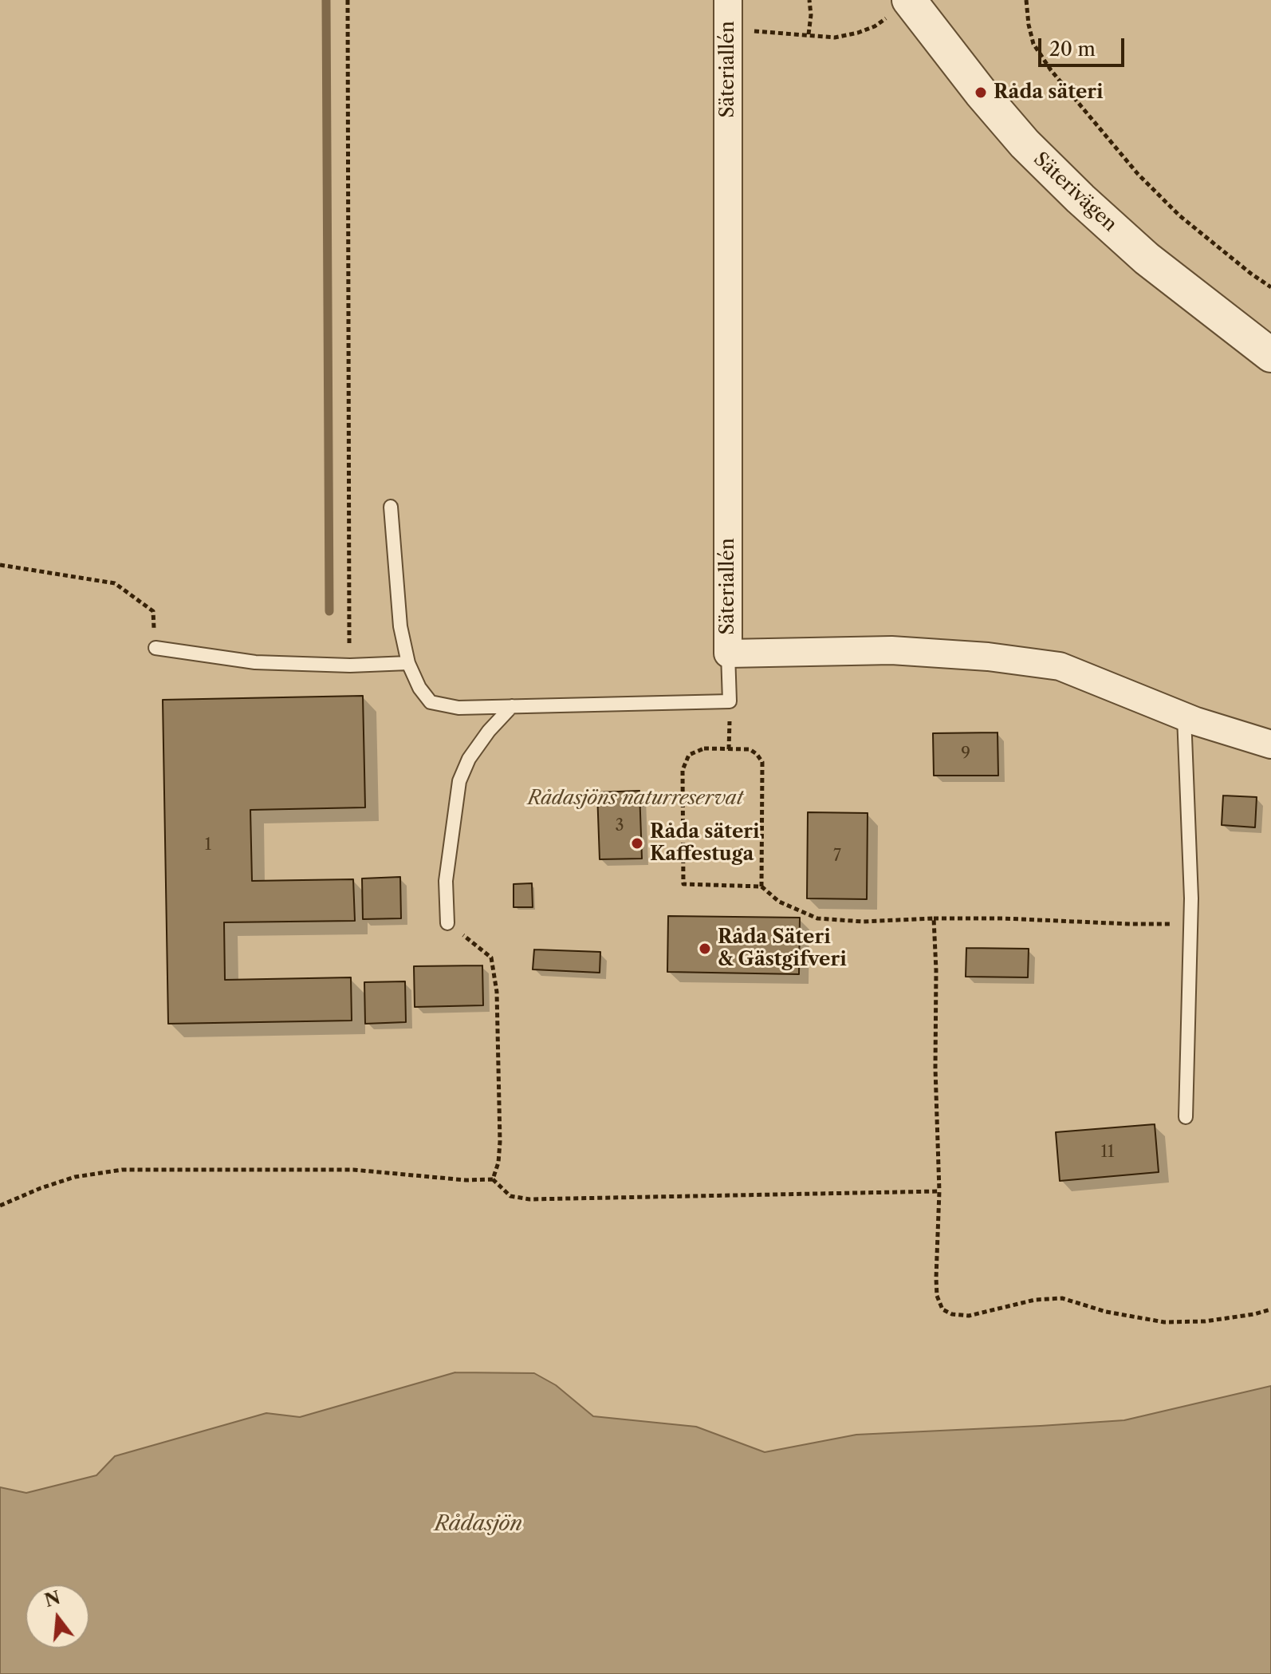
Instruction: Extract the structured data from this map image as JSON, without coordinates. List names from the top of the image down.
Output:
{
  "streets": {
    "street": ["Säteriallén", "Säterivägen"]
  },
  "water": ["Rådasjön"],
  "parks": ["Rådasjöns naturreservat"],
  "places": ["Råda säteri", "Råda säteri Kaffestuga", "Råda Säteri & Gästgifveri"],
  "house_numbers": [
    "9",
    "3",
    "1",
    "7",
    "11"
  ],
  "scale_bar": "20 m",
  "north": "top"
}
